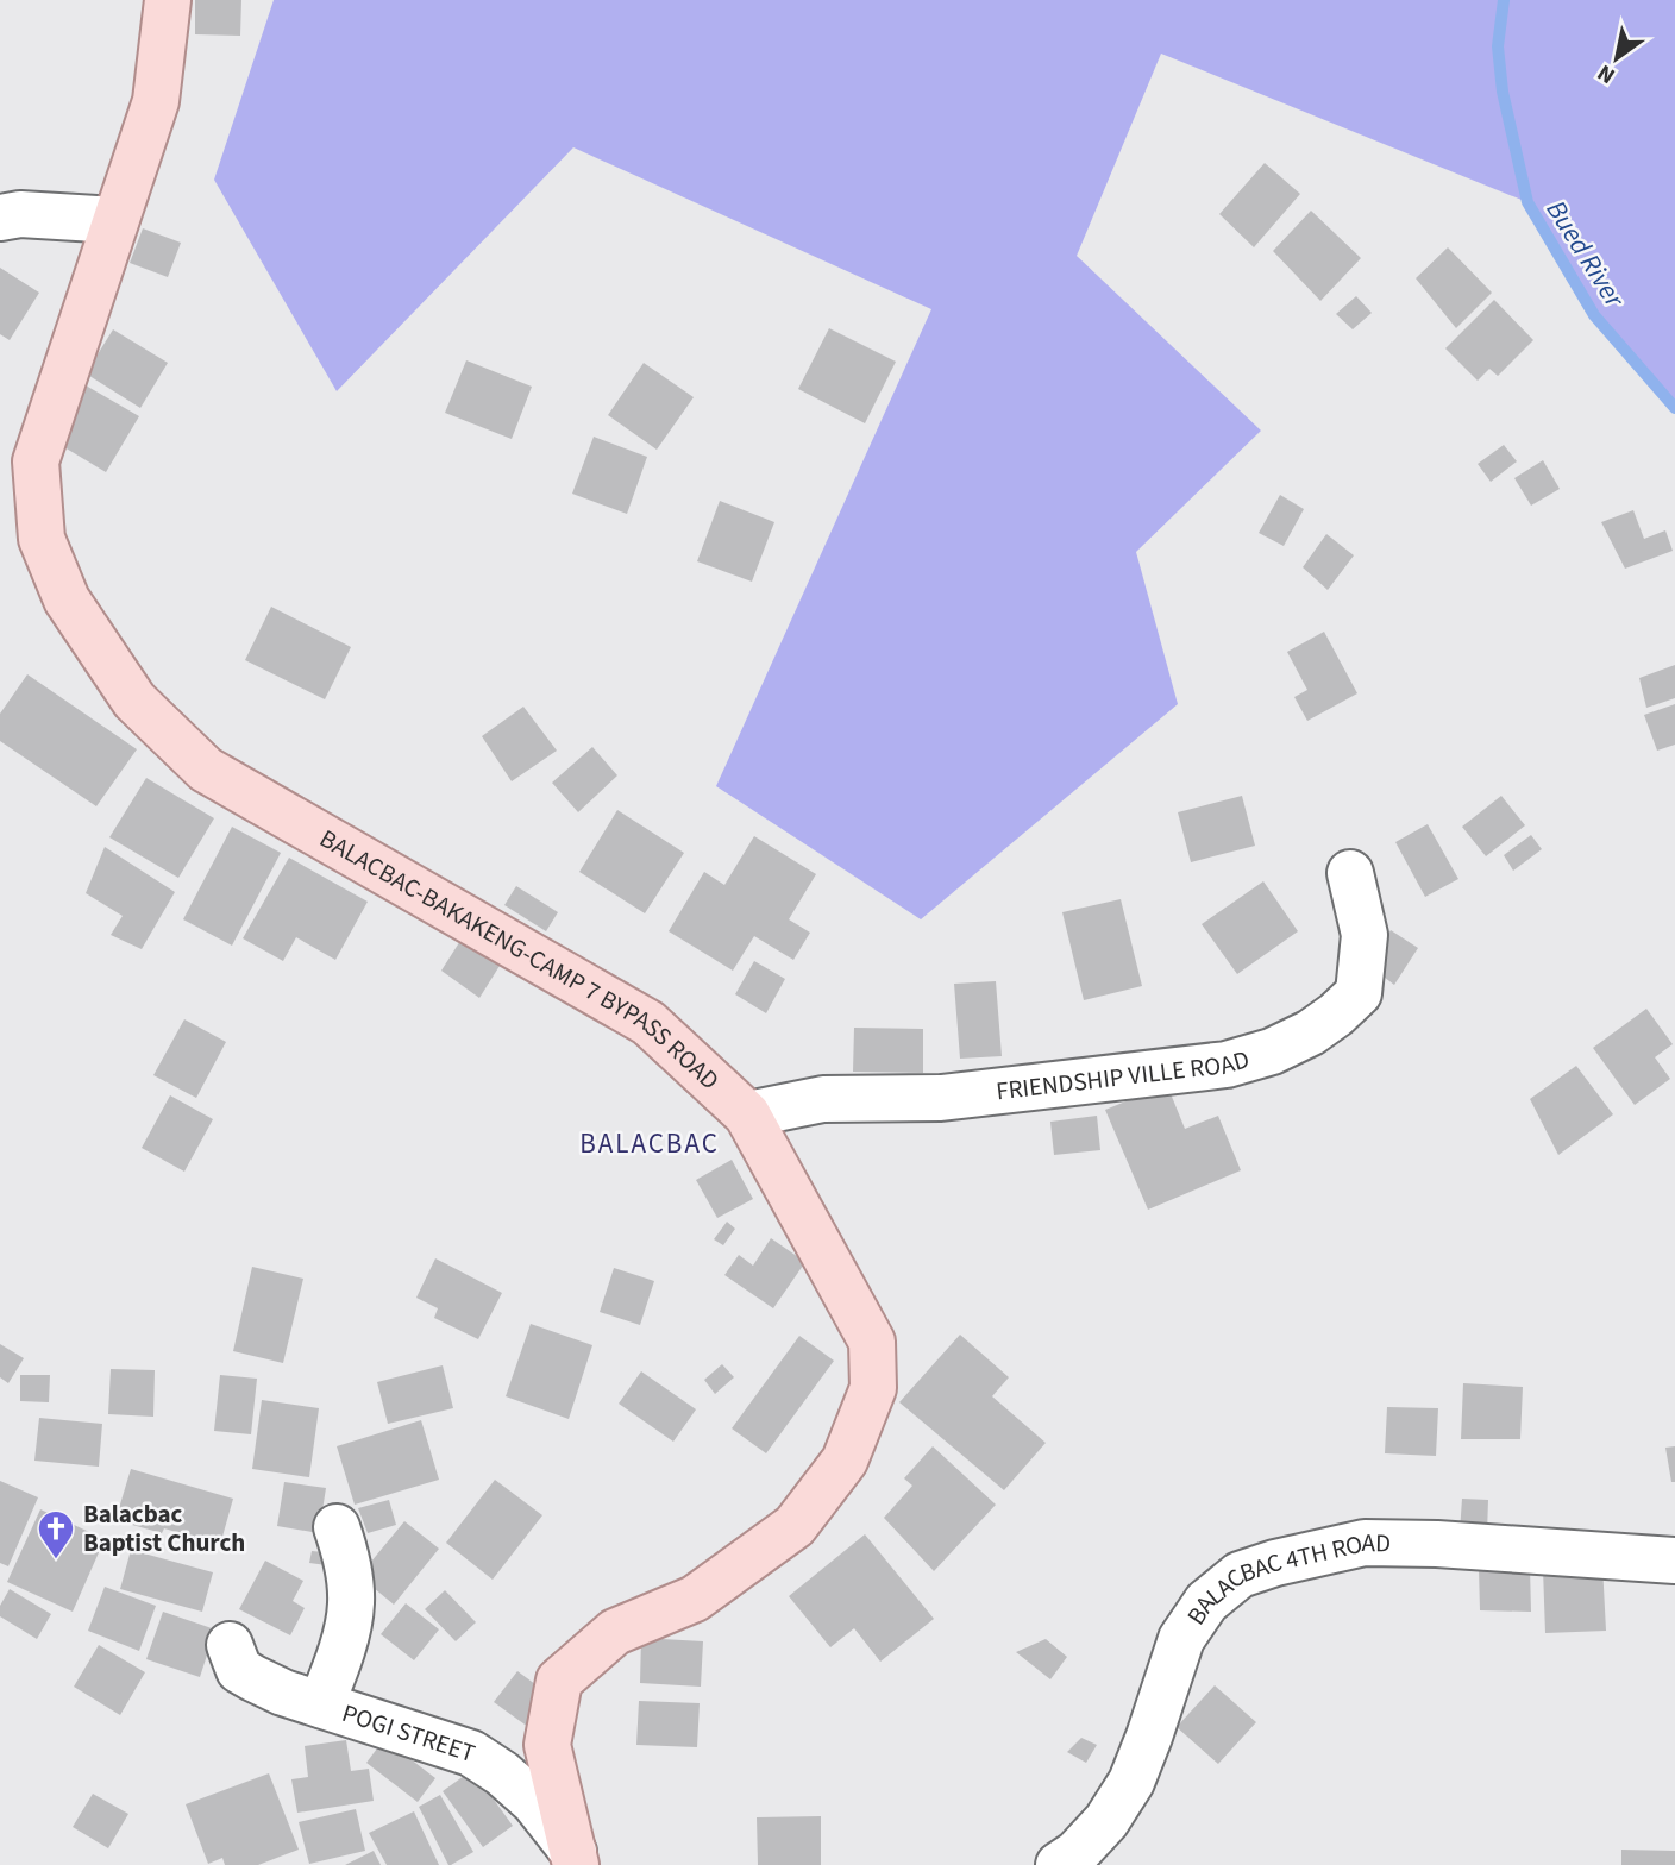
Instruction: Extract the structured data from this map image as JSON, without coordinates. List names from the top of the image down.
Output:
{
  "streets": {
    "main road": ["BALACBAC-BAKAKENG-CAMP 7 BYPASS ROAD"],
    "street": ["FRIENDSHIP VILLE ROAD", "BALACBAC 4TH ROAD", "POGI STREET"]
  },
  "crossings": [
    ["BALACBAC-BAKAKENG-CAMP 7 BYPASS ROAD", "FRIENDSHIP VILLE ROAD"],
    ["BALACBAC-BAKAKENG-CAMP 7 BYPASS ROAD", "POGI STREET"]
  ],
  "districts": ["BALACBAC"],
  "water": ["Bued River"],
  "places": {
    "church": ["Balacbac Baptist Church"]
  },
  "north": "bottom left"
}
